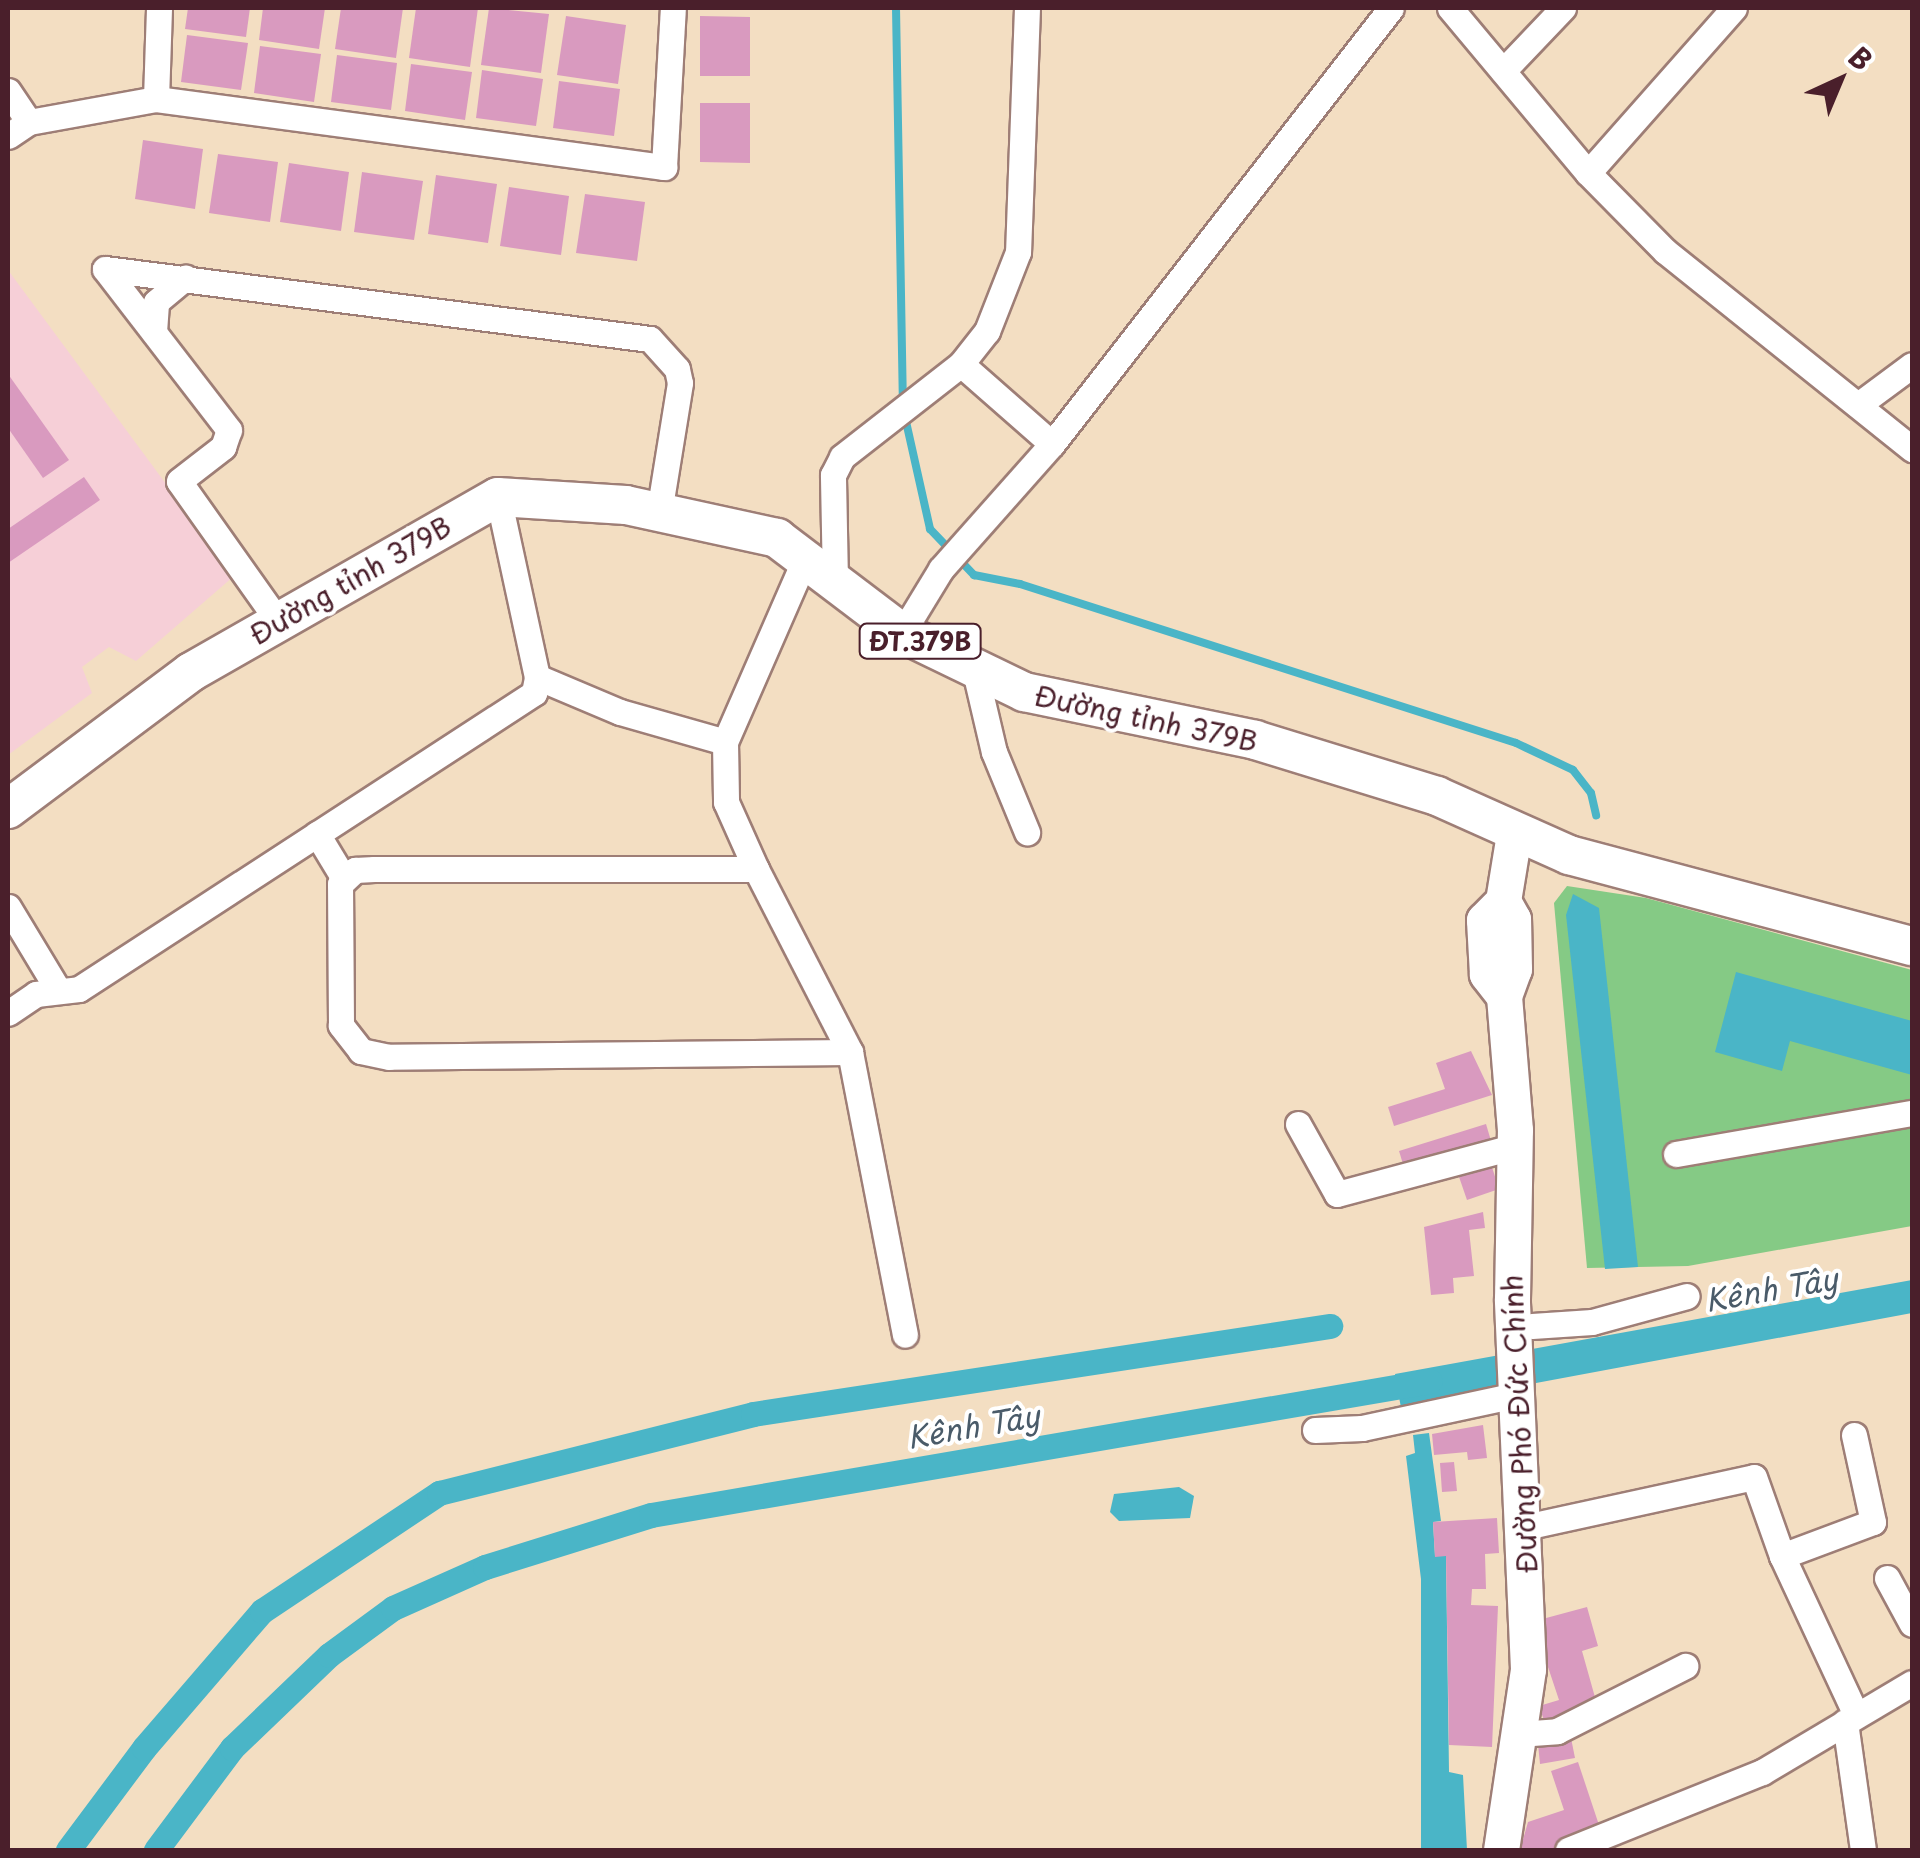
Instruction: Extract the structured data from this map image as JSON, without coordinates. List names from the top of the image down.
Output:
{
  "streets": {
    "main road": ["Đường tỉnh 379B", "ĐT.379B", "Đường Phó Đức Chính"]
  },
  "crossings": [
    ["Đường tỉnh 379B", "Đường Phó Đức Chính"]
  ],
  "water": ["Kênh Tây"],
  "north": "top right"
}
